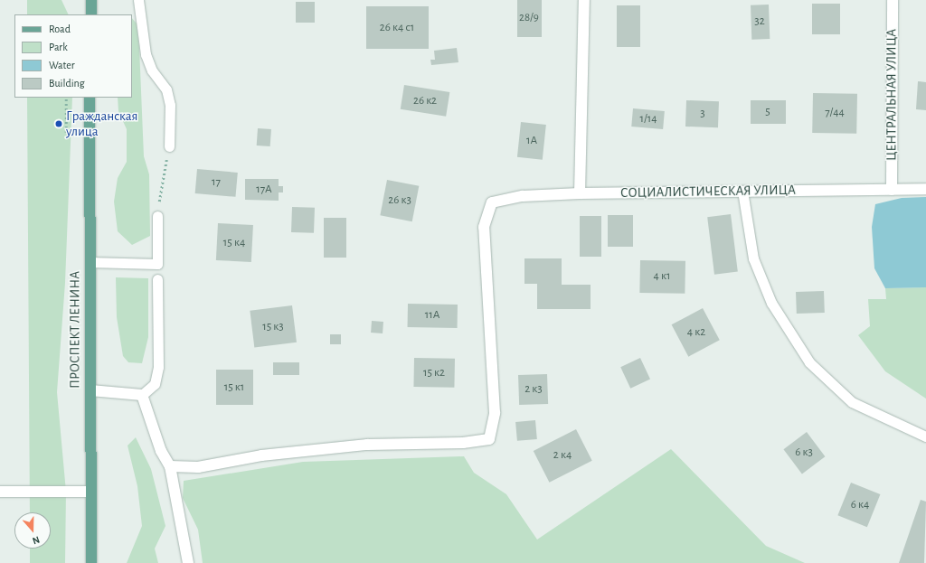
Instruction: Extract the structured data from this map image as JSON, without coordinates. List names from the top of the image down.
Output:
{
  "streets": {
    "main road": ["ПРОСПЕКТ ЛЕНИНА"],
    "street": ["ЦЕНТРАЛЬНАЯ УЛИЦА", "СОЦИАЛИСТИЧЕСКАЯ УЛИЦА"]
  },
  "crossings": [
    ["ЦЕНТРАЛЬНАЯ УЛИЦА", "СОЦИАЛИСТИЧЕСКАЯ УЛИЦА"]
  ],
  "places": ["Гражданская улица"],
  "house_numbers": [
    "28/9",
    "32",
    "26 к4 с1",
    "26 к2",
    "5",
    "7/44",
    "3",
    "1/14",
    "1А",
    "17",
    "17А",
    "26 к3",
    "15 к4",
    "4 к1",
    "11А",
    "15 к3",
    "4 к2",
    "15 к2",
    "15 к1",
    "2 к3",
    "6 к3",
    "2 к4",
    "6 к4"
  ],
  "legend": [
    "Road",
    "Park",
    "Water",
    "Building"
  ],
  "north": "bottom"
}
